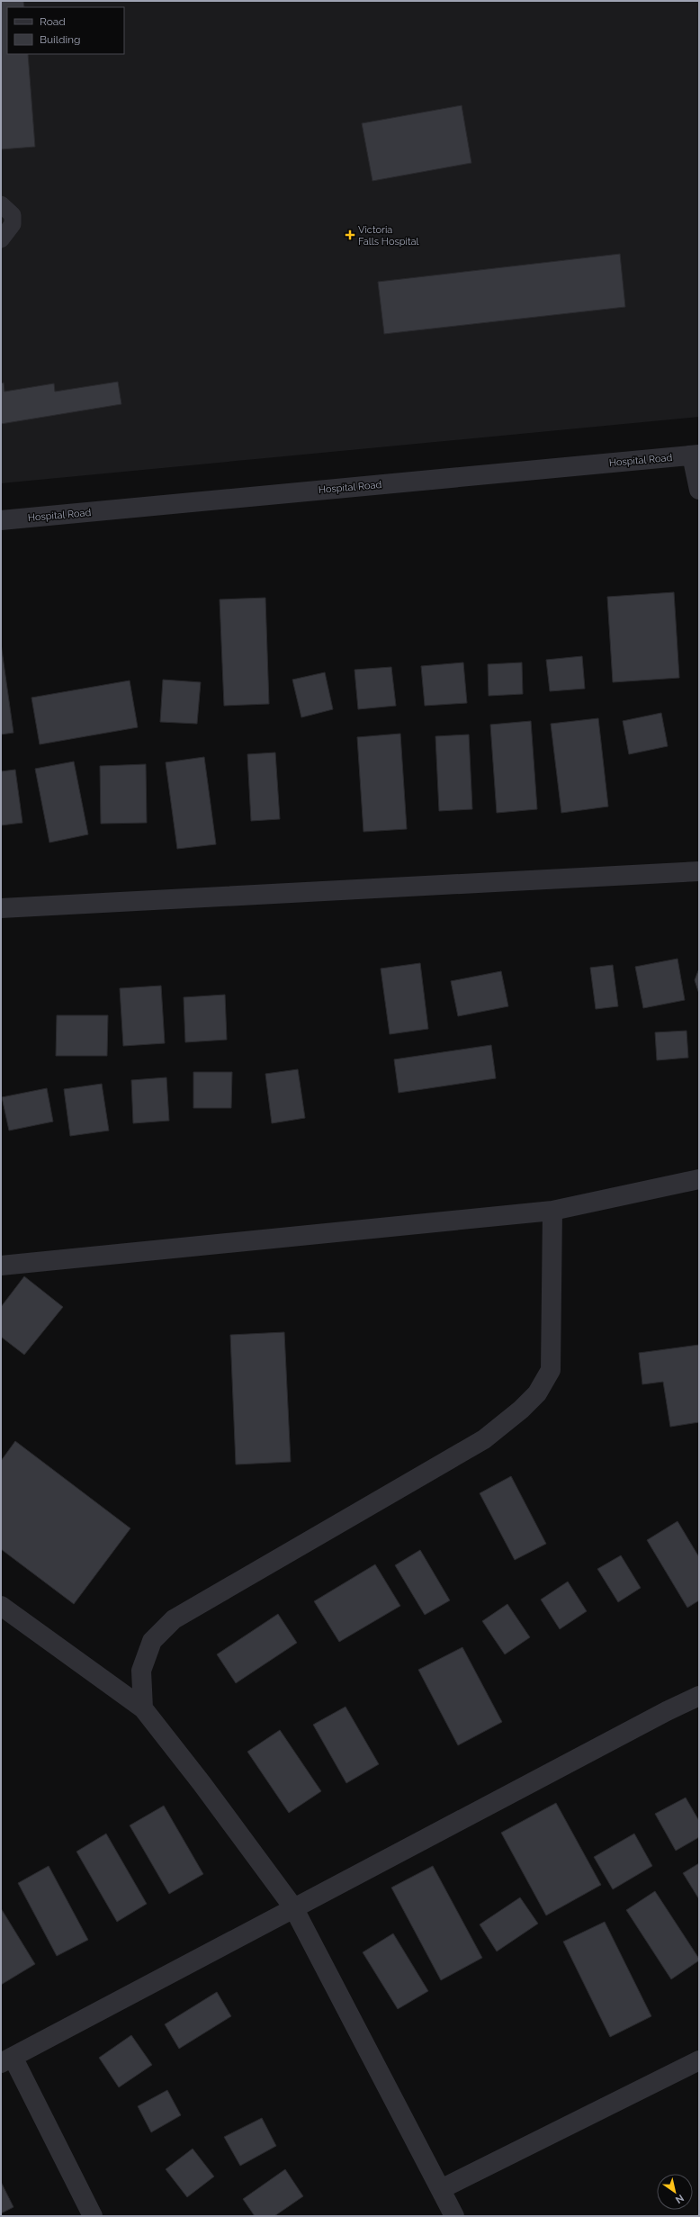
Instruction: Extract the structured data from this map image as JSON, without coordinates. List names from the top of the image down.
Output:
{
  "streets": {
    "street": ["Hospital Road"]
  },
  "places": {
    "health": ["Victoria Falls Hospital"]
  },
  "legend": ["Road", "Building"],
  "north": "bottom right"
}
